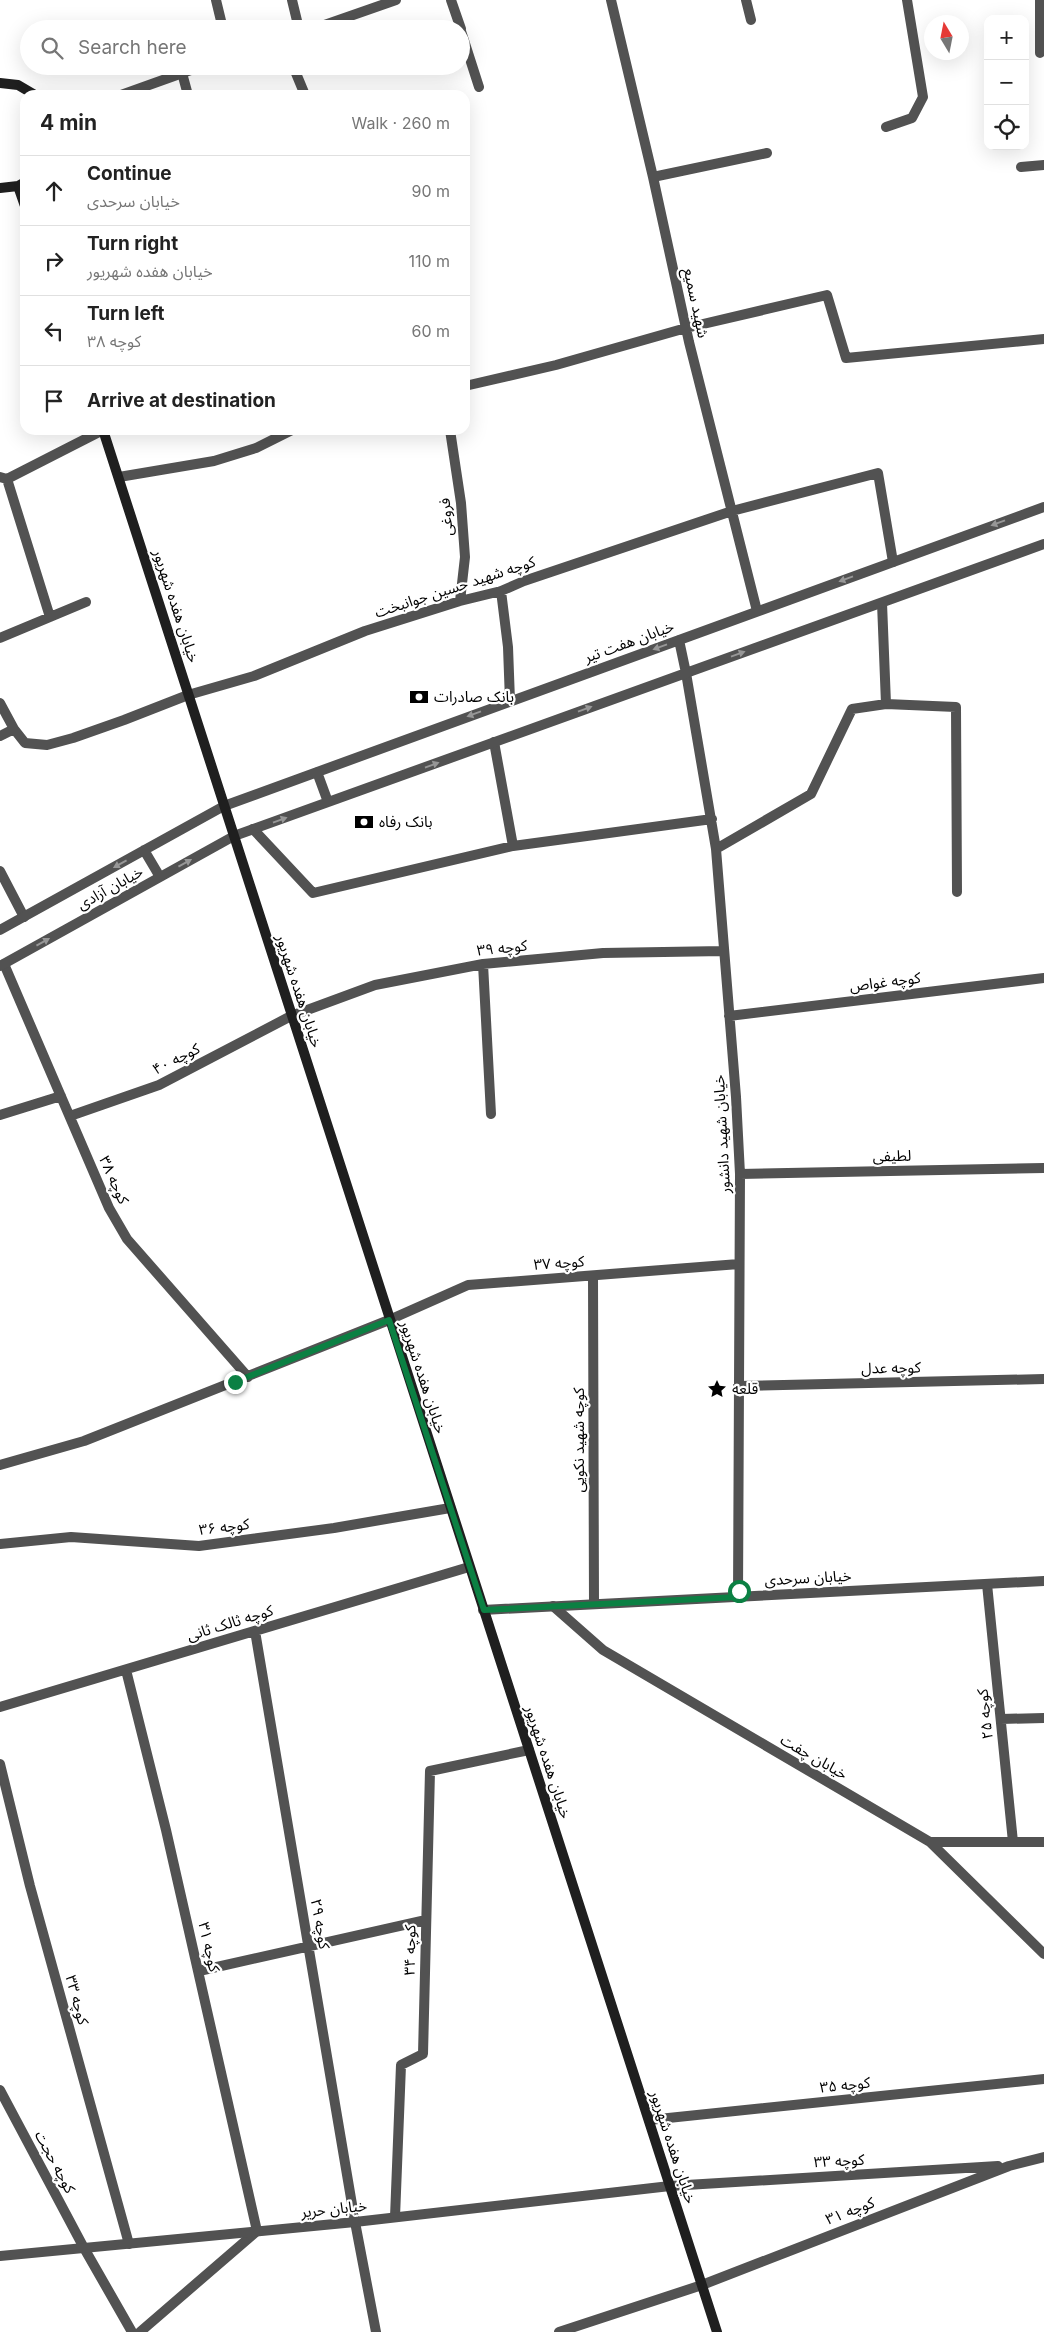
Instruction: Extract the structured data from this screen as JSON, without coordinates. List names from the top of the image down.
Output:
{
  "streets": {
    "main road": ["خیابان هفده شهریور"],
    "street": [
      "شهید سمیع",
      "فروغی",
      "کوچه شهید حسین جوانبخت",
      "خیابان هفت تیر",
      "خیابان آزادی",
      "کوچه ۳۹",
      "کوچه غواص",
      "کوچه ۴۰",
      "خیابان شهید دانشور",
      "لطیفی",
      "کوچه ۳۸",
      "کوچه ۳۷",
      "کوچه عدل",
      "کوچه شهید نکویی",
      "کوچه ۳۶",
      "خیابان سرحدی",
      "کوچه ثالک ثانی",
      "کوچه ۲۵",
      "خیابان چفت",
      "کوچه ۲۹",
      "کوچه ۳۱",
      "کوچه ۳۴",
      "کوچه ۳۳",
      "کوچه ۳۵",
      "کوچه حجت",
      "خیابان حریر"
    ]
  },
  "crossings": [
    ["شهید سمیع", "کوچه شهید حسین جوانبخت"],
    ["شهید سمیع", "خیابان هفت تیر"],
    ["فروغی", "کوچه شهید حسین جوانبخت"],
    ["کوچه شهید حسین جوانبخت", "خیابان هفده شهریور"],
    ["کوچه شهید حسین جوانبخت", "خیابان هفت تیر"],
    ["خیابان هفده شهریور", "خیابان هفت تیر"],
    ["خیابان هفده شهریور", "خیابان آزادی"],
    ["خیابان هفده شهریور", "کوچه ۳۹"],
    ["خیابان هفده شهریور", "کوچه ۴۰"],
    ["خیابان هفده شهریور", "کوچه ۳۷"],
    ["خیابان هفده شهریور", "کوچه ۳۶"],
    ["خیابان هفده شهریور", "خیابان سرحدی"],
    ["خیابان هفده شهریور", "کوچه ثالک ثانی"],
    ["خیابان هفده شهریور", "کوچه ۳۱"],
    ["خیابان هفده شهریور", "کوچه ۳۴"],
    ["خیابان هفده شهریور", "کوچه ۳۳"],
    ["خیابان هفده شهریور", "کوچه ۳۵"],
    ["خیابان هفده شهریور", "خیابان حریر"],
    ["خیابان هفت تیر", "خیابان آزادی"],
    ["خیابان هفت تیر", "خیابان شهید دانشور"],
    ["خیابان آزادی", "کوچه ۳۸"],
    ["کوچه ۳۹", "کوچه ۴۰"],
    ["کوچه ۳۹", "خیابان شهید دانشور"],
    ["کوچه غواص", "خیابان شهید دانشور"],
    ["کوچه ۴۰", "کوچه ۳۸"],
    ["خیابان شهید دانشور", "لطیفی"],
    ["خیابان شهید دانشور", "کوچه ۳۷"],
    ["خیابان شهید دانشور", "کوچه عدل"],
    ["خیابان شهید دانشور", "خیابان سرحدی"],
    ["کوچه ۳۷", "کوچه شهید نکویی"],
    ["کوچه شهید نکویی", "خیابان سرحدی"],
    ["خیابان سرحدی", "کوچه ۲۵"],
    ["خیابان سرحدی", "خیابان چفت"],
    ["کوچه ثالک ثانی", "کوچه ۲۹"],
    ["کوچه ثالک ثانی", "کوچه ۳۱"],
    ["کوچه ۲۹", "خیابان حریر"],
    ["کوچه ۳۱", "کوچه ۳۳"],
    ["کوچه ۳۱", "خیابان حریر"],
    ["کوچه ۳۴", "خیابان حریر"],
    ["کوچه ۳۳", "خیابان حریر"],
    ["کوچه حجت", "خیابان حریر"]
  ],
  "places": {
    "bank": ["بانک صادرات", "بانک رفاه"],
    "place": ["قلعه"]
  },
  "north": "top",
  "page": {
    "map_buttons": ["+", "−"],
    "search": "Search here",
    "heading": ["4 min", "Walk · 260 m"],
    "list": [
      ["Continue", "خیابان سرحدی", "90 m"],
      ["Turn right", "خیابان هفده شهریور", "110 m"],
      ["Turn left", "کوچه ۳۸", "60 m"],
      "Arrive at destination"
    ]
  }
}
